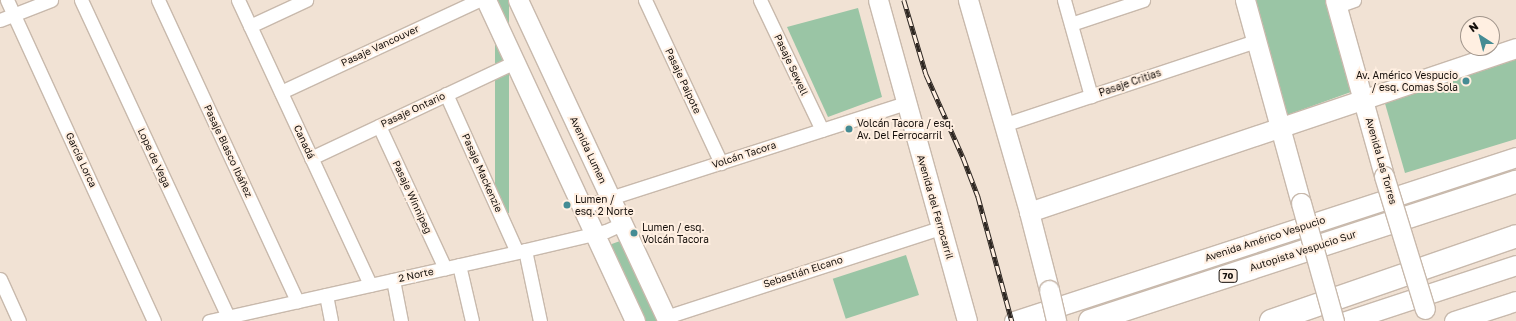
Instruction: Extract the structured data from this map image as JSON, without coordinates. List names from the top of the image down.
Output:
{
  "streets": {
    "highway": ["Autopista Vespucio Sur", "70"],
    "street": [
      "Pasaje Vancouver",
      "Pasaje Sewell",
      "Pasaje Paipote",
      "Pasaje Critias",
      "Pasaje Ontario",
      "Canadá",
      "Avenida Lumen",
      "Pasaje Blasco Ibáñez",
      "Volcán Tacora",
      "Lope de Vega",
      "García Lorca",
      "Avenida Las Torres",
      "Pasaje Mackenzie",
      "Pasaje Winnipeg",
      "Avenida del Ferrocarril",
      "Avenida Américo Vespucio",
      "Sebastián Elcano",
      "2 Norte"
    ]
  },
  "crossings": [
    ["Pasaje Vancouver", "Canadá"],
    ["Pasaje Sewell", "Volcán Tacora"],
    ["Pasaje Paipote", "Volcán Tacora"],
    ["Pasaje Ontario", "Canadá"],
    ["Pasaje Ontario", "Pasaje Mackenzie"],
    ["Pasaje Ontario", "Pasaje Winnipeg"],
    ["Canadá", "2 Norte"],
    ["Avenida Lumen", "Volcán Tacora"],
    ["Avenida Lumen", "Sebastián Elcano"],
    ["Avenida Lumen", "2 Norte"],
    ["Pasaje Blasco Ibáñez", "2 Norte"],
    ["Volcán Tacora", "Avenida del Ferrocarril"],
    ["Lope de Vega", "2 Norte"],
    ["Pasaje Mackenzie", "2 Norte"],
    ["Pasaje Winnipeg", "2 Norte"],
    ["Avenida del Ferrocarril", "Sebastián Elcano"]
  ],
  "places": [
    "Av. Américo Vespucio / esq. Comas Sola",
    "Volcán Tacora / esq. Av. Del Ferrocarril",
    "Lumen / esq. 2 Norte",
    "Lumen / esq. Volcán Tacora"
  ],
  "north": "top left"
}
